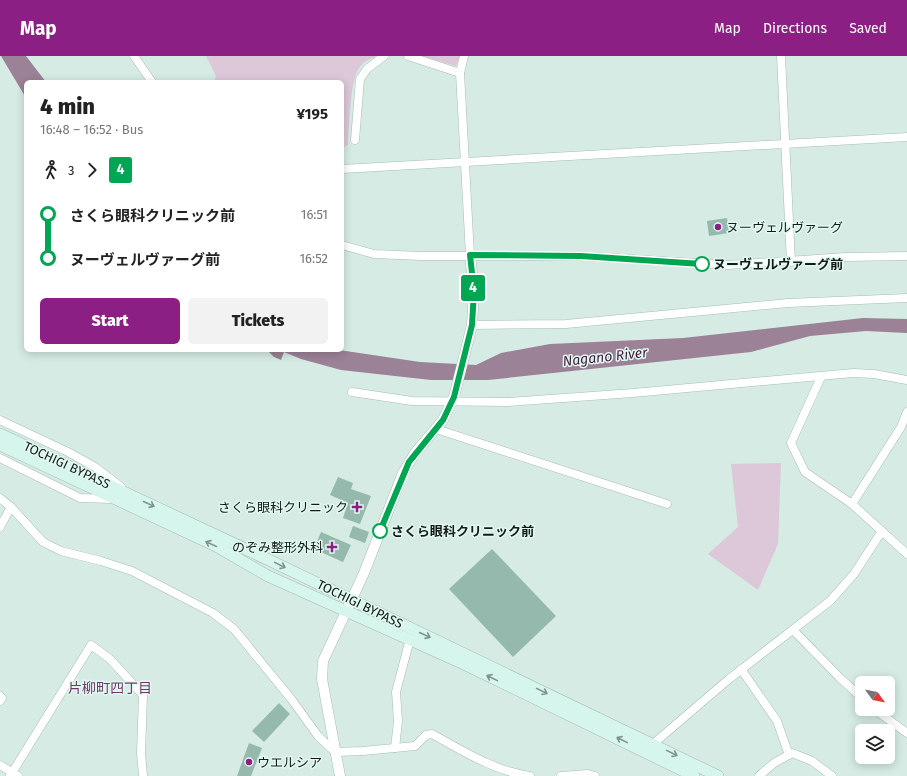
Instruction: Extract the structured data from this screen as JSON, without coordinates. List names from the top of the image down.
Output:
{
  "streets": {
    "main road": ["TOCHIGI BYPASS"]
  },
  "districts": ["片柳町四丁目"],
  "water": ["Nagano River"],
  "places": {
    "other": [
      "ヌーヴェルヴァーグ",
      "ヌーヴェルヴァーグ前",
      "さくら眼科クリニック前",
      "ウエルシア"
    ],
    "health": ["さくら眼科クリニック", "のぞみ整形外科"]
  },
  "lines": ["bus line 4"],
  "north": "bottom right",
  "page": {
    "header": "Map",
    "nav": ["Map", "Directions", "Saved"],
    "on_map": "4",
    "heading": ["4 min", "16:48 – 16:52 · Bus", "¥195"],
    "legs": ["3", "4"],
    "list": [
      {
        "name": "さくら眼科クリニック前",
        "value": "16:51"
      },
      {
        "name": "ヌーヴェルヴァーグ前",
        "value": "16:52"
      }
    ],
    "buttons": ["Start", "Tickets"]
  }
}
